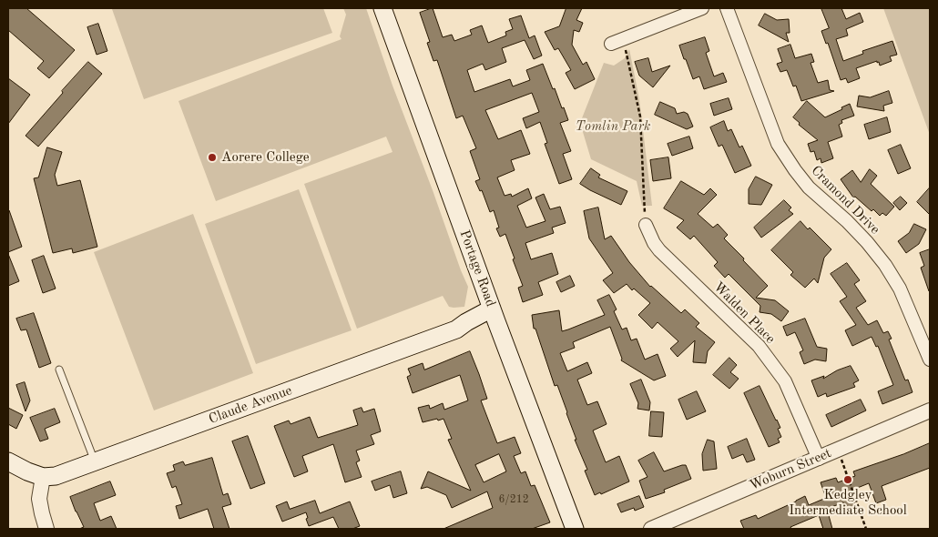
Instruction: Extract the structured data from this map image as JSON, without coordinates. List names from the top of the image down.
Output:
{
  "streets": {
    "main road": ["Portage Road", "Claude Avenue"],
    "street": ["Cramond Drive", "Walden Place", "Woburn Street"]
  },
  "crossings": [
    ["Portage Road", "Claude Avenue"],
    ["Walden Place", "Woburn Street"]
  ],
  "parks": ["Tomlin Park"],
  "places": ["Aorere College", "Kedgley Intermediate School"],
  "house_numbers": ["6/212"]
}
